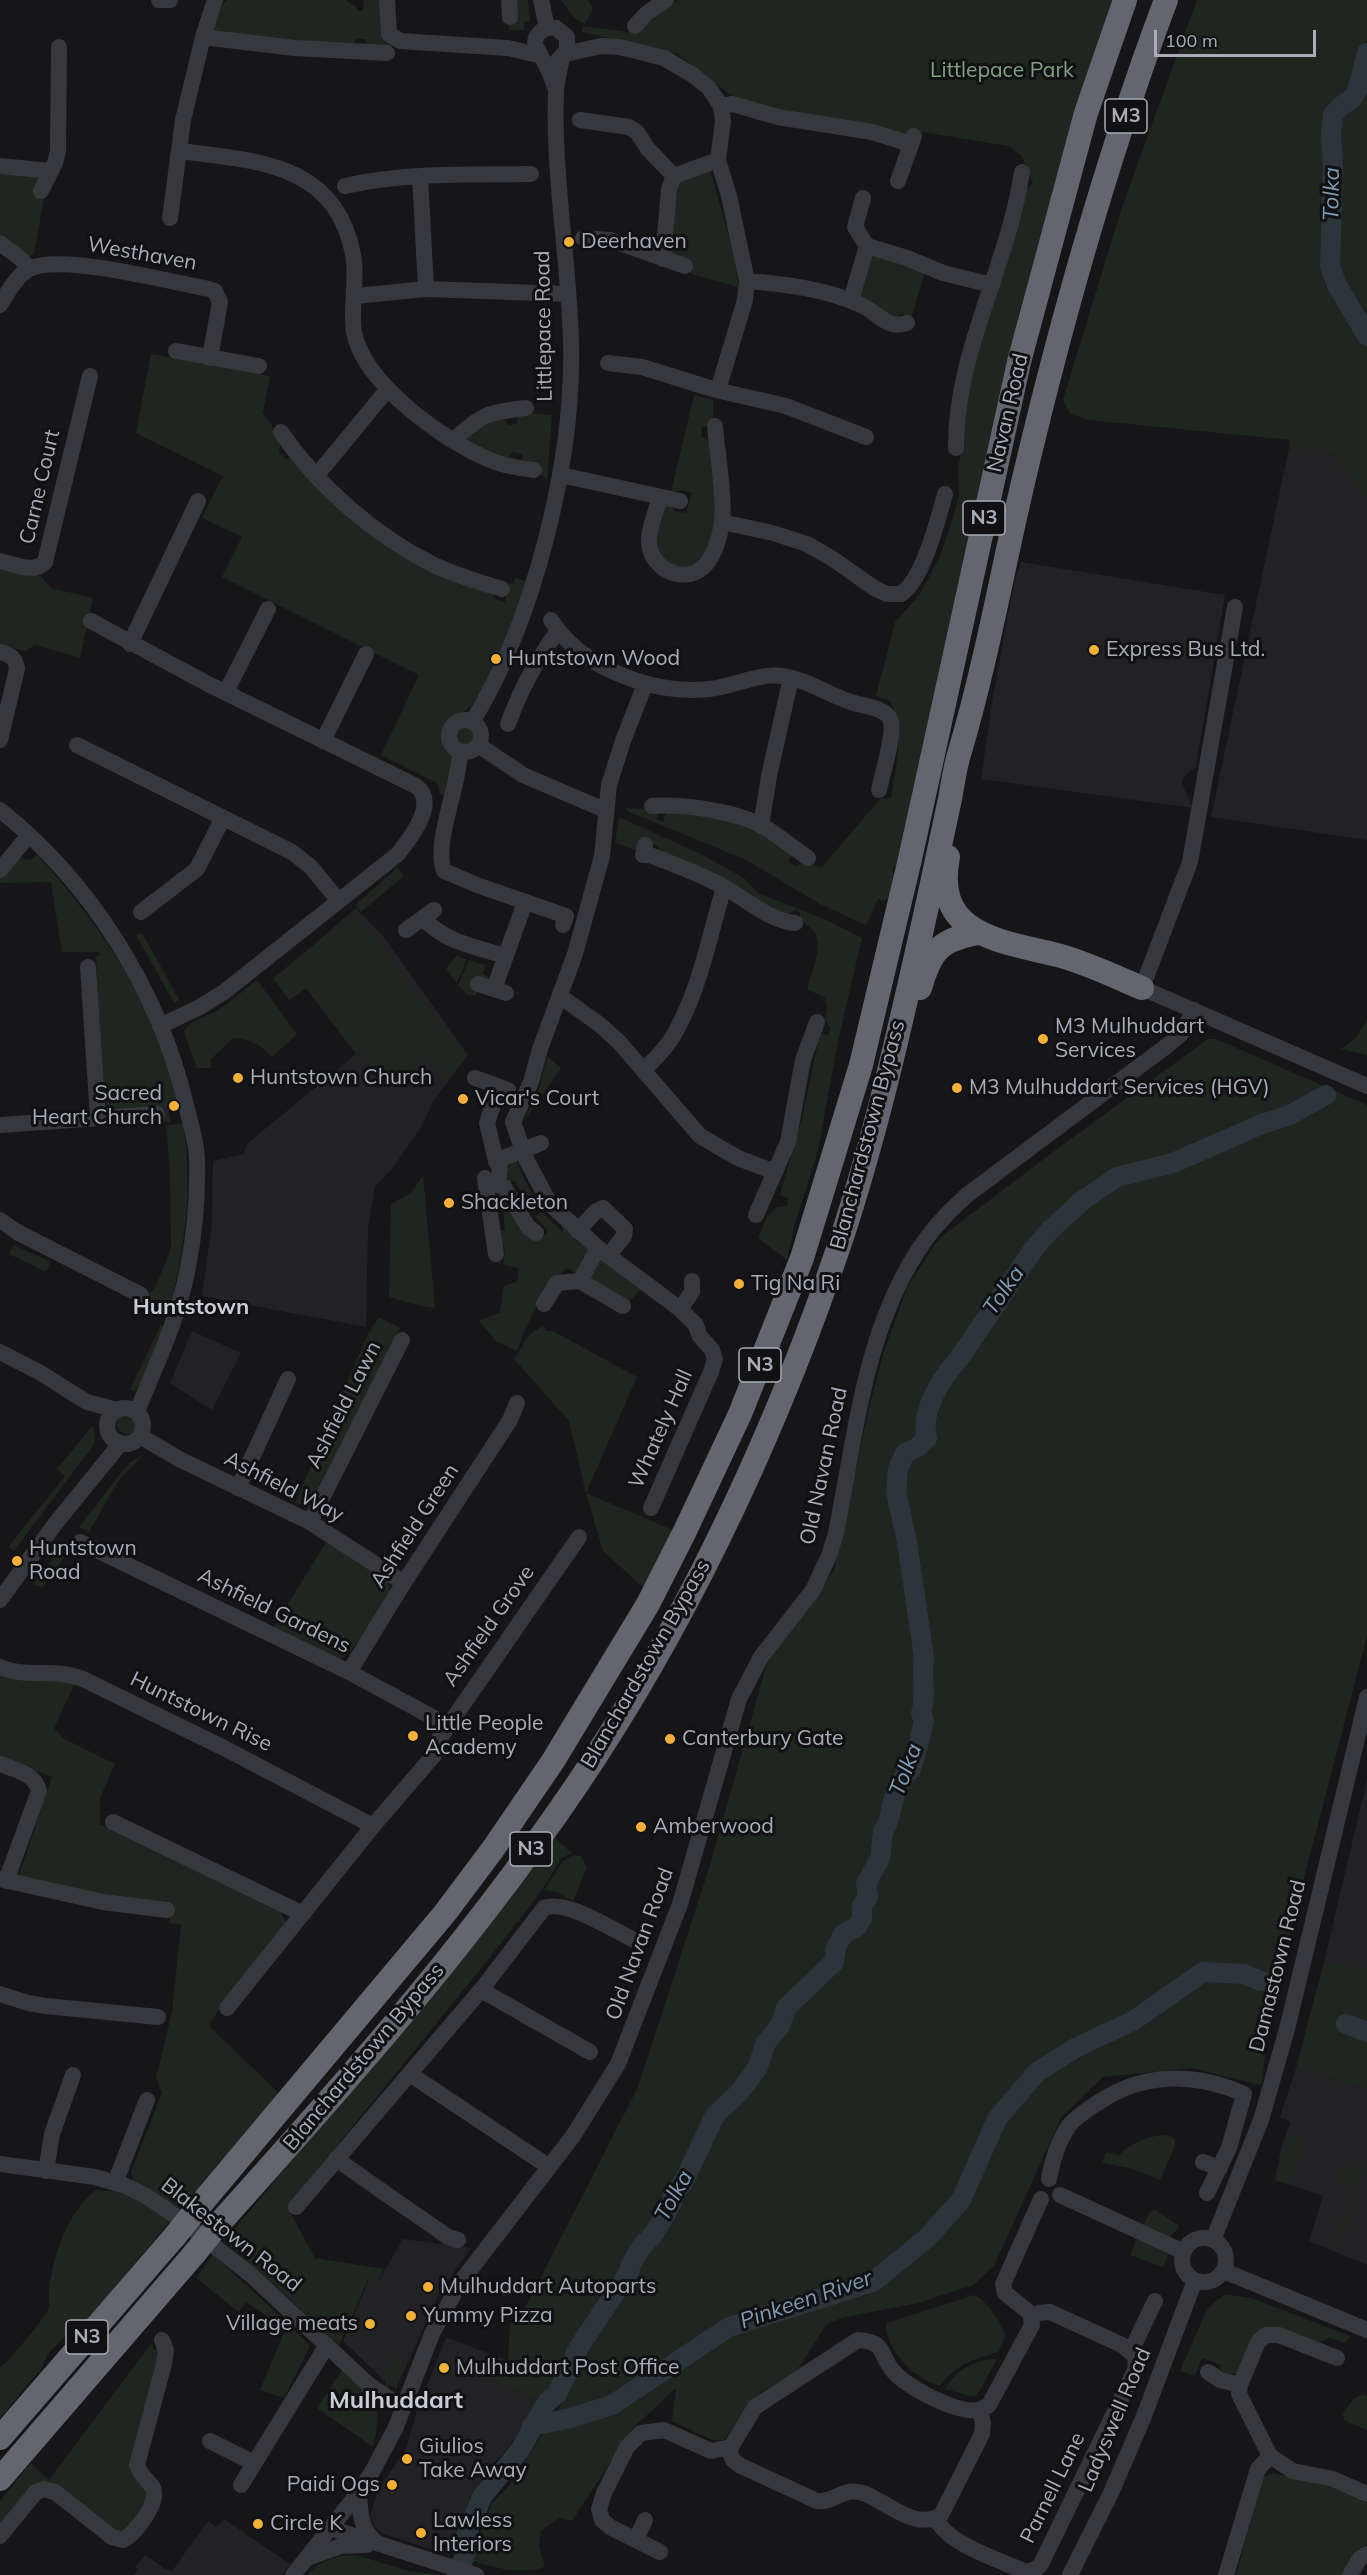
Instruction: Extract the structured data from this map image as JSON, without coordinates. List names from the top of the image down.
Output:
{
  "streets": {
    "highway": [
      "M3",
      "Navan Road",
      "N3",
      "Blanchardstown Bypass"
    ],
    "street": [
      "Westhaven",
      "Littlepace Road",
      "Carne Court",
      "Ashfield Lawn",
      "Whately Hall",
      "Old Navan Road",
      "Ashfield Way",
      "Ashfield Green",
      "Ashfield Gardens",
      "Ashfield Grove",
      "Huntstown Rise",
      "Damastown Road",
      "Blakestown Road",
      "Ladyswell Road",
      "Parnell Lane"
    ]
  },
  "crossings": [
    ["M3", "Navan Road"],
    ["Navan Road", "Blanchardstown Bypass"],
    ["Ashfield Lawn", "Ashfield Way"],
    ["Old Navan Road", "Blakestown Road"],
    ["Ashfield Way", "Ashfield Green"],
    ["Ashfield Green", "Ashfield Gardens"],
    ["Ashfield Gardens", "Ashfield Grove"],
    ["Ashfield Grove", "Huntstown Rise"],
    ["Damastown Road", "Ladyswell Road"]
  ],
  "districts": ["Huntstown", "Mulhuddart"],
  "water": ["Tolka", "Pinkeen River"],
  "parks": ["Littlepace Park"],
  "places": [
    "Deerhaven",
    "Express Bus Ltd.",
    "Huntstown Wood",
    "M3 Mulhuddart Services",
    "Huntstown Church",
    "M3 Mulhuddart Services (HGV)",
    "Vicar's Court",
    "Sacred Heart Church",
    "Shackleton",
    "Tig Na Ri",
    "Huntstown Road",
    "Little People Academy",
    "Canterbury Gate",
    "Amberwood",
    "Mulhuddart Autoparts",
    "Yummy Pizza",
    "Village meats",
    "Mulhuddart Post Office",
    "Giulios Take Away",
    "Paidi Ogs",
    "Circle K",
    "Lawless Interiors"
  ],
  "scale_bar": "100 m"
}
